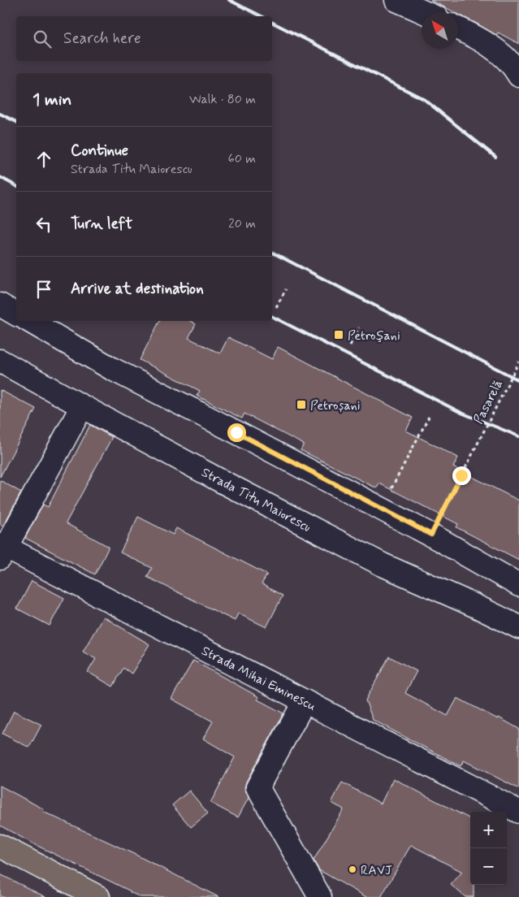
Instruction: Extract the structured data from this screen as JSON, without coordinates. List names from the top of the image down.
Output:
{
  "streets": {
    "street": ["Strada Titu Maiorescu", "Strada Mihai Eminescu"],
    "path": ["Pasarelă"]
  },
  "places": {
    "transit": ["Petroşani", "Petroșani"],
    "other": ["RAVJ"]
  },
  "north": "top left",
  "page": {
    "search": "Search here",
    "heading": ["1 min", "Walk · 80 m"],
    "list": [
      ["Continue", "Strada Titu Maiorescu", "60 m"],
      ["Turn left", "20 m"],
      "Arrive at destination"
    ],
    "map_buttons": ["+", "−"]
  }
}
